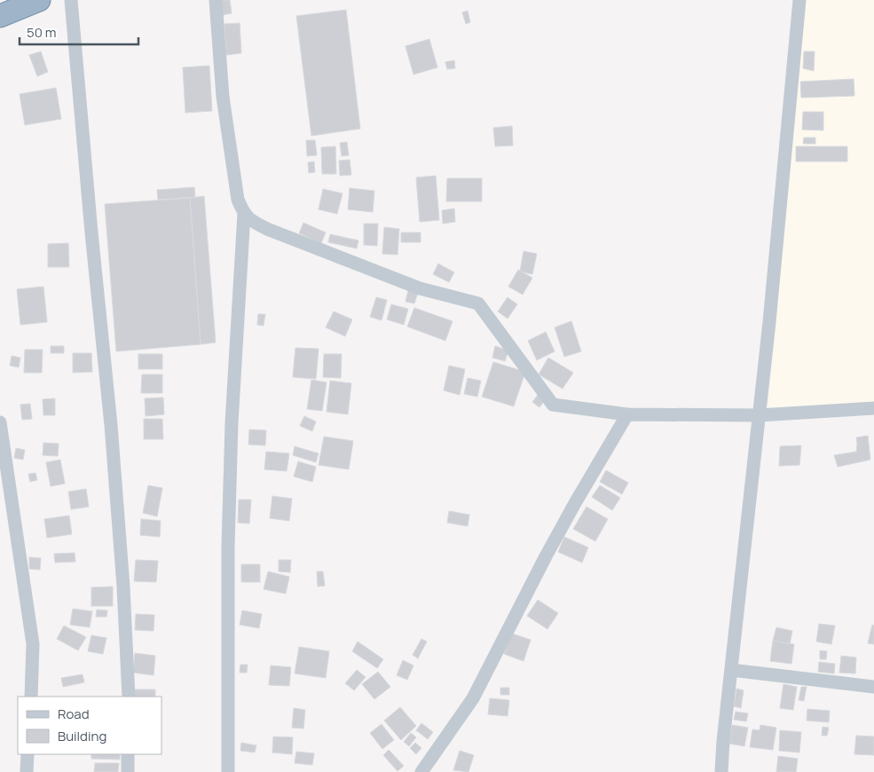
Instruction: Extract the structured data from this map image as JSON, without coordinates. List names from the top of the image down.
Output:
{
  "legend": ["Road", "Building"],
  "scale_bar": "50 m"
}
